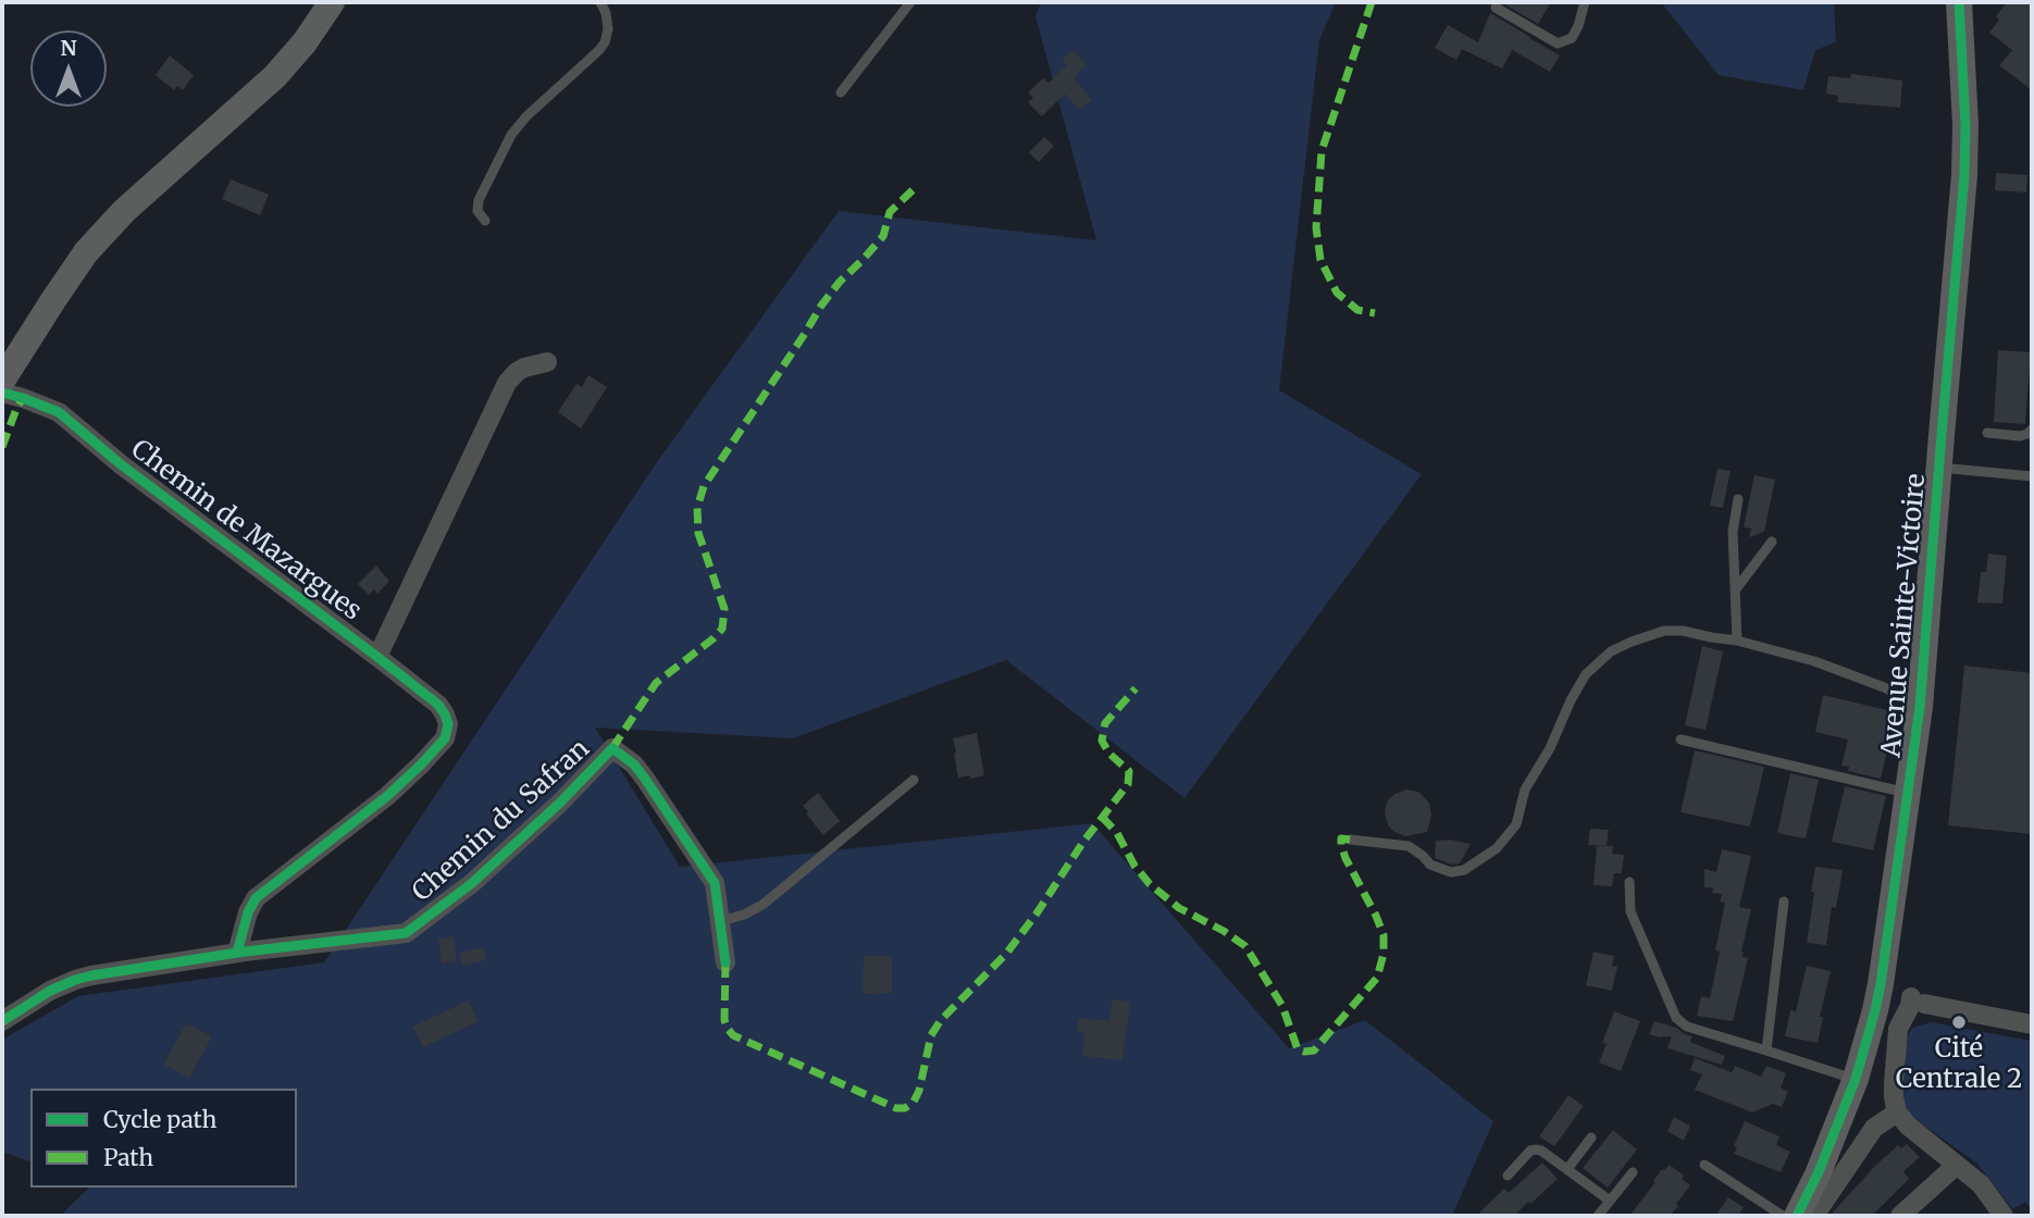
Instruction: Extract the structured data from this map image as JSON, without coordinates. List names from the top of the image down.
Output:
{
  "streets": {
    "street": ["Chemin de Mazargues", "Avenue Sainte-Victoire", "Chemin du Safran"]
  },
  "crossings": [
    ["Chemin de Mazargues", "Chemin du Safran"]
  ],
  "places": ["Cité Centrale 2"],
  "legend": ["Cycle path", "Path"],
  "north": "top"
}
